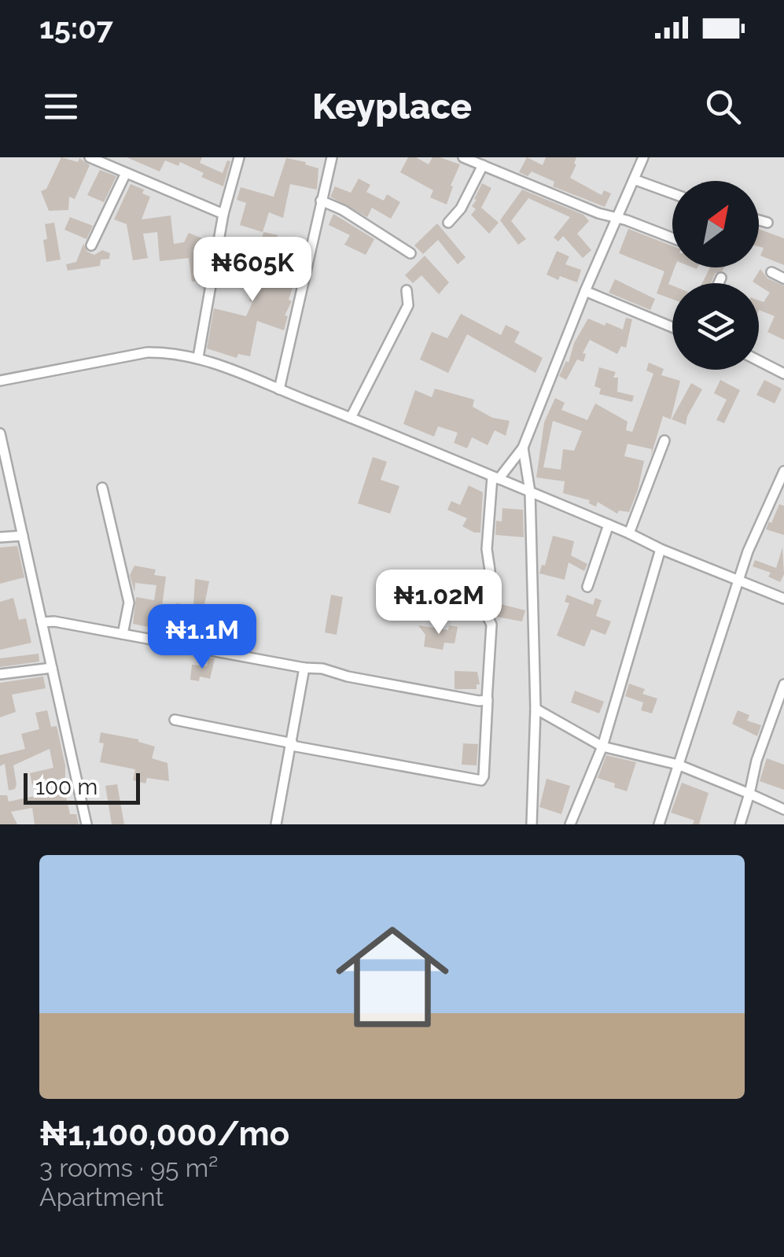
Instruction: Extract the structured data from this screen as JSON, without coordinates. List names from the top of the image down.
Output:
{
  "scale_bar": "100 m",
  "north": "top right",
  "page": {
    "status": "15:07",
    "header": "Keyplace",
    "price": ["₦605K", "₦1.02M", "₦1.1M"],
    "scale": "100 m",
    "list": [
      {
        "name": "₦1,100,000/mo",
        "note": "3 rooms · 95 m² · Apartment"
      }
    ]
  }
}
